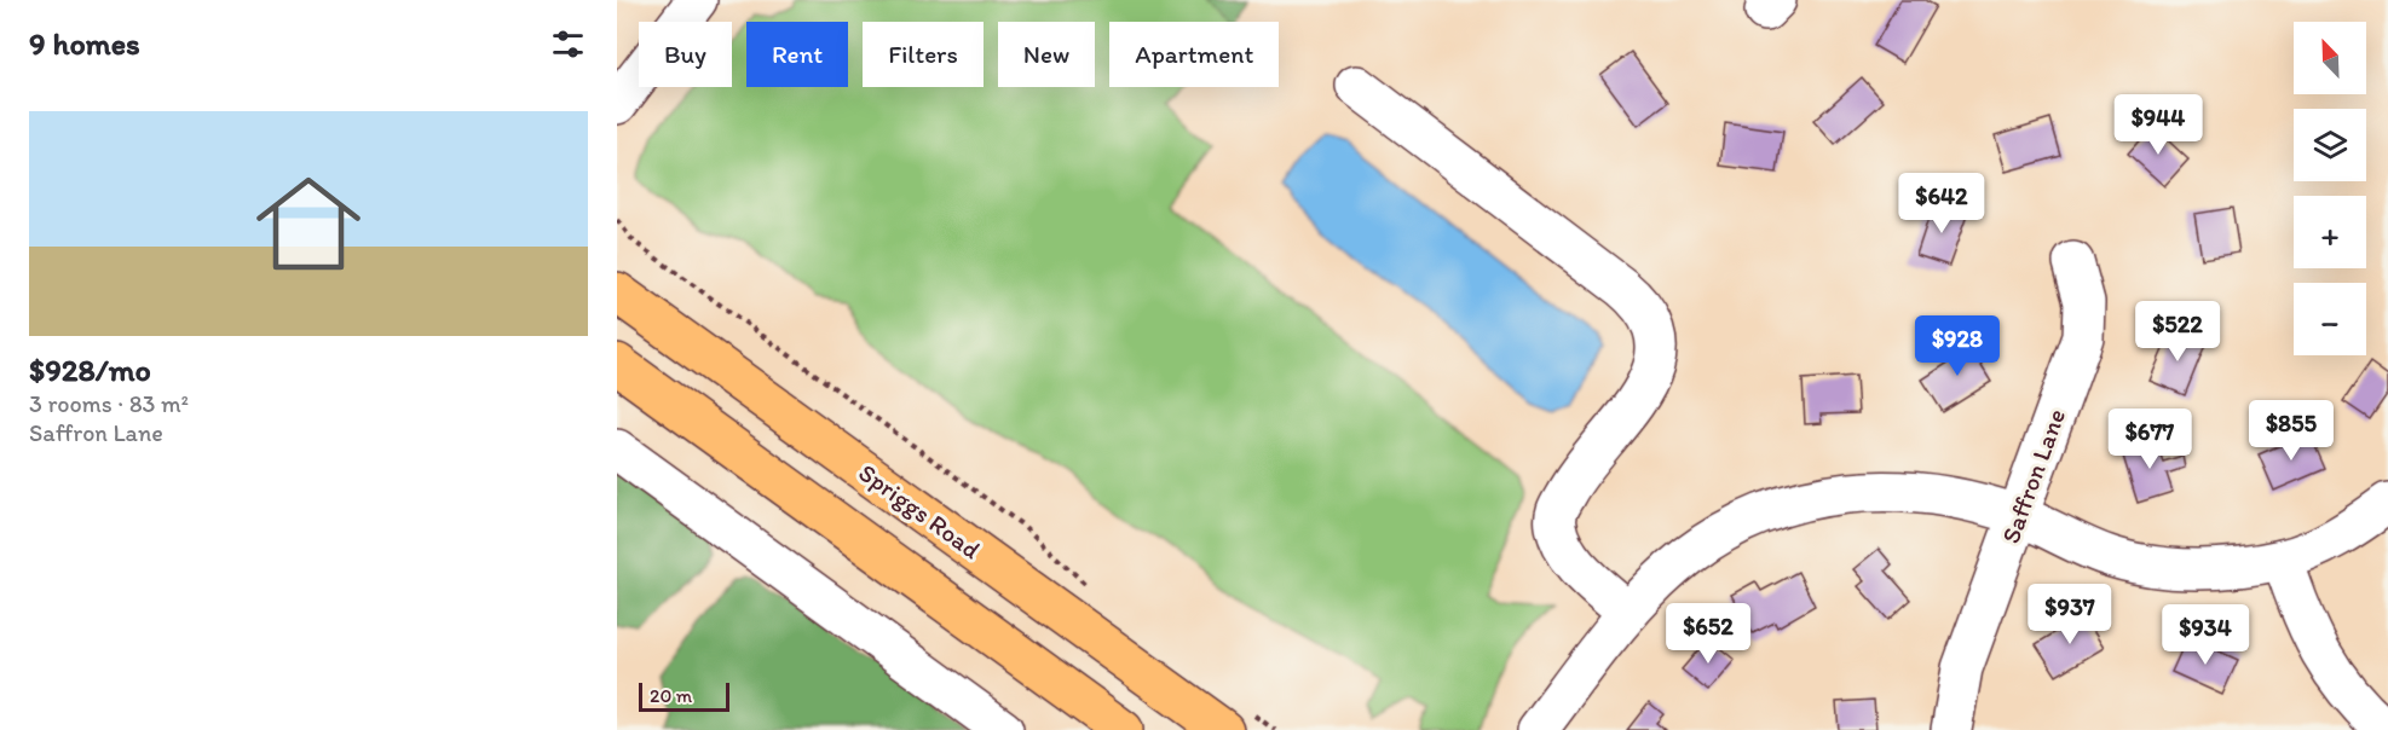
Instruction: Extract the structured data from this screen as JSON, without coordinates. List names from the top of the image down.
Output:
{
  "streets": {
    "main road": ["Spriggs Road"],
    "street": ["Saffron Lane"]
  },
  "scale_bar": "20 m",
  "north": "top left",
  "page": {
    "heading": "9 homes",
    "map_buttons": ["+", "−"],
    "chip": [
      "Buy",
      "Rent",
      "Filters",
      "New",
      "Apartment"
    ],
    "list": [
      {
        "name": "$928/mo",
        "note": "3 rooms · 83 m² · Saffron Lane"
      }
    ],
    "price": [
      "$944",
      "$642",
      "$522",
      "$928",
      "$855",
      "$677",
      "$937",
      "$652",
      "$934"
    ],
    "scale": "20 m"
  }
}
